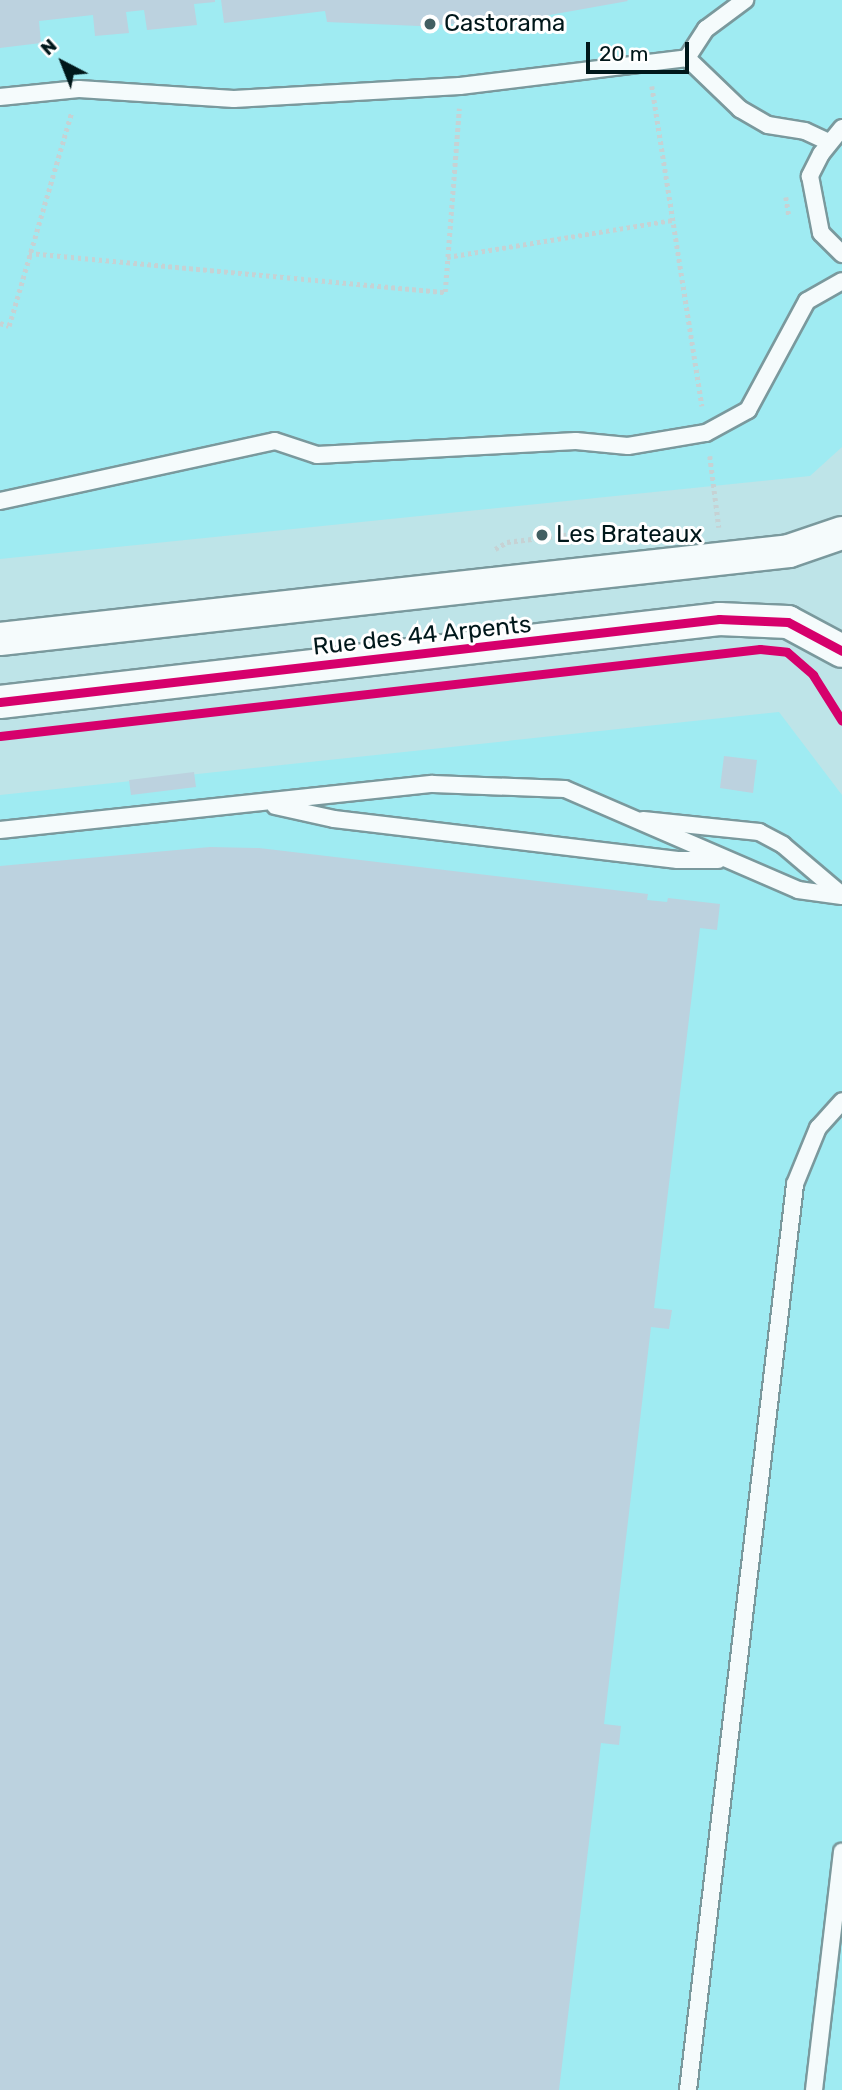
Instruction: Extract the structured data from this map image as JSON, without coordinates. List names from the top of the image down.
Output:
{
  "streets": {
    "street": ["Rue des 44 Arpents"]
  },
  "places": ["Castorama", "Les Brateaux"],
  "scale_bar": "20 m",
  "north": "top left"
}
